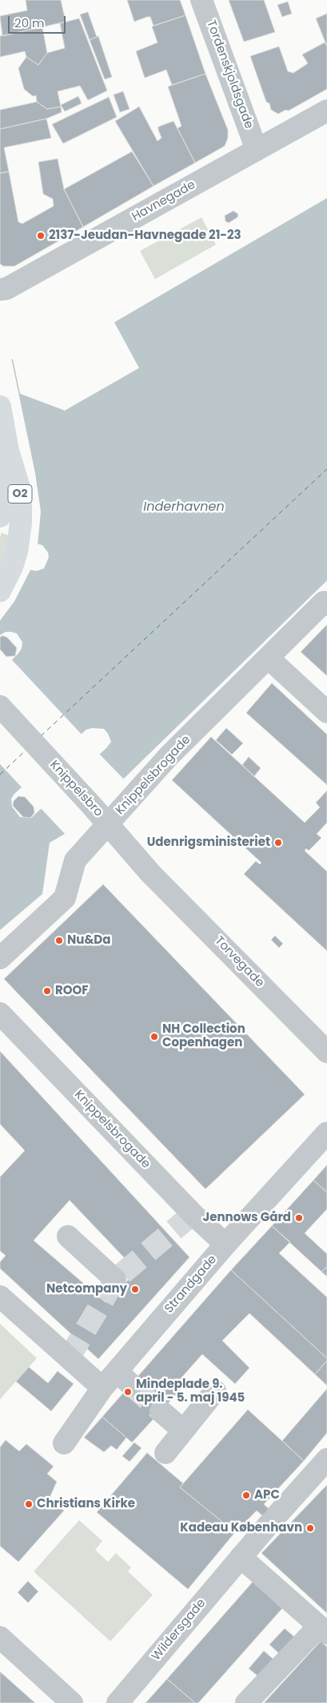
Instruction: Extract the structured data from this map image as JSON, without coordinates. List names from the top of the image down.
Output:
{
  "streets": {
    "main road": ["O2"],
    "street": [
      "Tordenskjoldsgade",
      "Havnegade",
      "Knippelsbrogade",
      "Knippelsbro",
      "Torvegade",
      "Strandgade",
      "Wildersgade"
    ]
  },
  "crossings": [
    ["Tordenskjoldsgade", "Havnegade"],
    ["Knippelsbrogade", "Strandgade"],
    ["Knippelsbro", "Torvegade"]
  ],
  "water": ["Inderhavnen"],
  "places": [
    "2137-Jeudan-Havnegade 21-23",
    "Udenrigsministeriet",
    "Nu&Da",
    "ROOF",
    "NH Collection Copenhagen",
    "Jennows Gård",
    "Netcompany",
    "Mindeplade 9. april - 5. maj 1945",
    "APC",
    "Christians Kirke",
    "Kadeau København"
  ],
  "scale_bar": "20 m"
}
